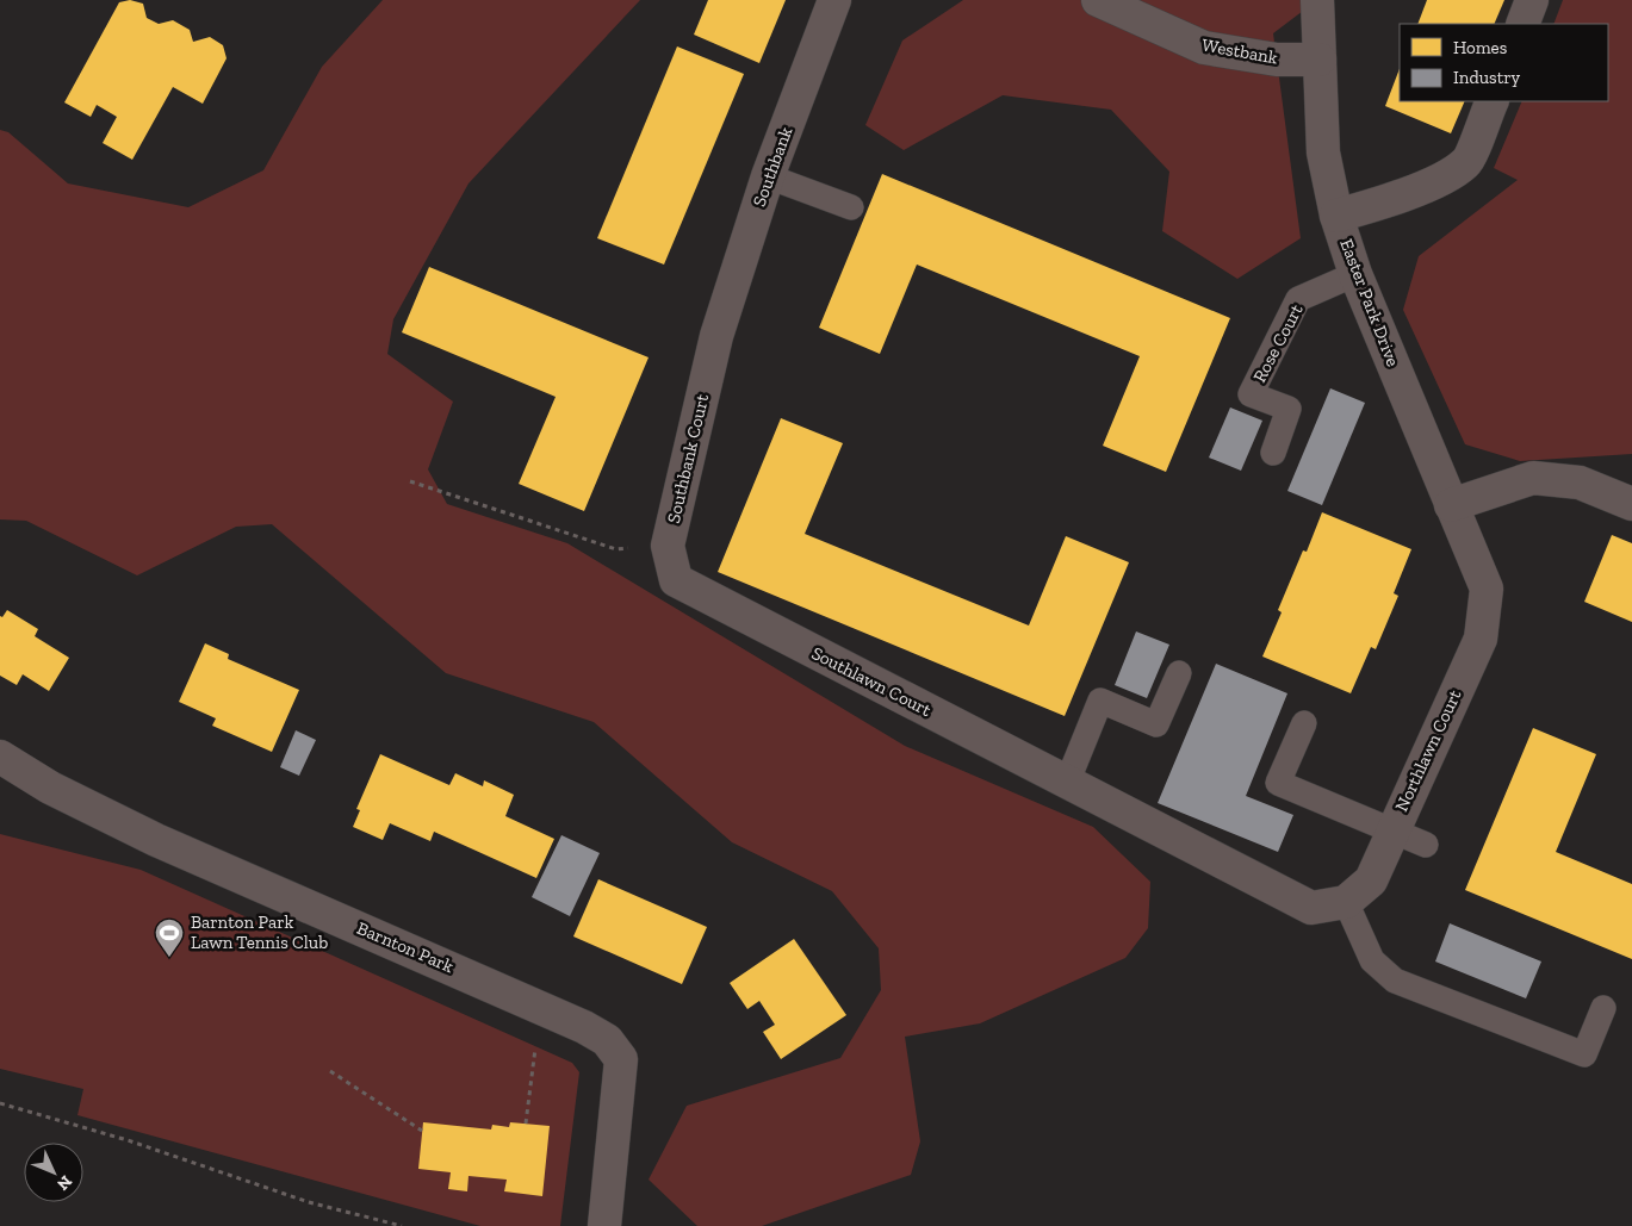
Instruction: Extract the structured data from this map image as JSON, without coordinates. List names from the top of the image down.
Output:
{
  "streets": {
    "street": [
      "Westbank",
      "Southbank",
      "Easter Park Drive",
      "Southbank Court",
      "Southlawn Court",
      "Northlawn Court",
      "Barnton Park"
    ],
    "lane": ["Rose Court"]
  },
  "crossings": [
    ["Westbank", "Easter Park Drive"],
    ["Southbank", "Southbank Court"],
    ["Easter Park Drive", "Rose Court"],
    ["Easter Park Drive", "Northlawn Court"],
    ["Southbank Court", "Southlawn Court"]
  ],
  "places": {
    "sports": ["Barnton Park Lawn Tennis Club"]
  },
  "legend": ["Homes", "Industry"],
  "north": "bottom right"
}
